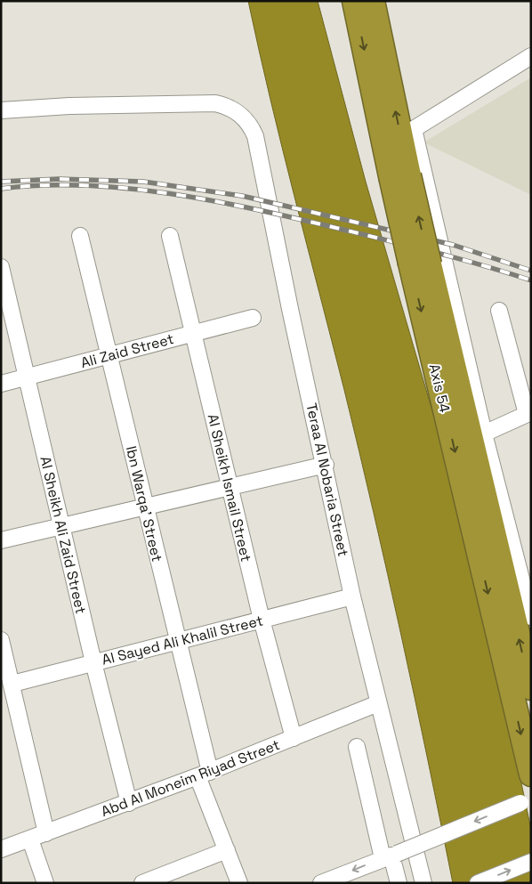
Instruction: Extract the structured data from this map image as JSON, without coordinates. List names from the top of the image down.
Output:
{
  "streets": {
    "highway": ["Axis 54"],
    "street": [
      "Ali Zaid Street",
      "Teraa Al Nobaria Street",
      "Al Sheikh Ismail Street",
      "Ibn Warqa' Street",
      "Al Sheikh Ali Zaid Street",
      "Al Sayed Ali Khalil Street",
      "Abd Al Moneim Riyad Street"
    ]
  },
  "crossings": [
    ["Ali Zaid Street", "Al Sheikh Ismail Street"],
    ["Ali Zaid Street", "Ibn Warqa' Street"],
    ["Ali Zaid Street", "Al Sheikh Ali Zaid Street"],
    ["Teraa Al Nobaria Street", "Al Sayed Ali Khalil Street"],
    ["Teraa Al Nobaria Street", "Abd Al Moneim Riyad Street"],
    ["Al Sheikh Ismail Street", "Al Sayed Ali Khalil Street"],
    ["Al Sheikh Ismail Street", "Abd Al Moneim Riyad Street"],
    ["Ibn Warqa' Street", "Al Sayed Ali Khalil Street"],
    ["Ibn Warqa' Street", "Abd Al Moneim Riyad Street"],
    ["Al Sheikh Ali Zaid Street", "Al Sayed Ali Khalil Street"],
    ["Al Sheikh Ali Zaid Street", "Abd Al Moneim Riyad Street"]
  ]
}
